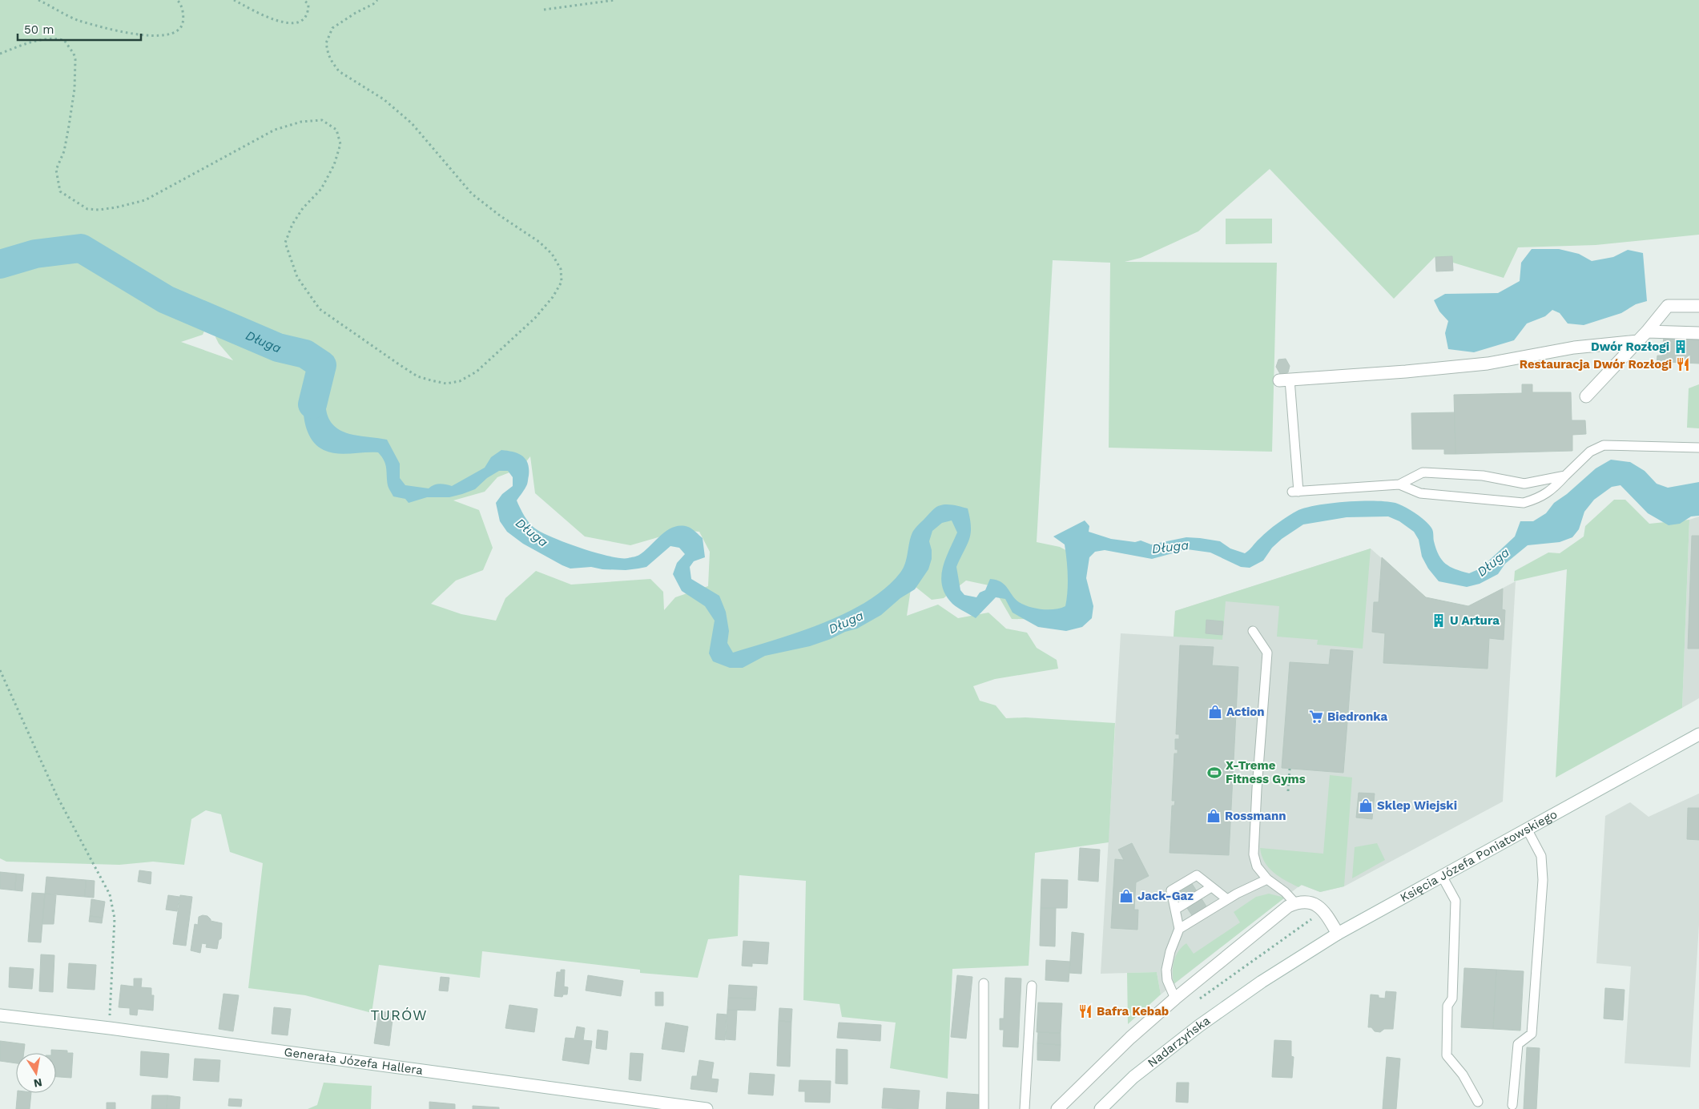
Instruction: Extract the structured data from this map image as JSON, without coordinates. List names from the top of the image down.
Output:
{
  "streets": {
    "street": ["Księcia Józefa Poniatowskiego", "Nadarzyńska", "Generała Józefa Hallera"]
  },
  "crossings": [
    ["Księcia Józefa Poniatowskiego", "Nadarzyńska"]
  ],
  "districts": ["TURÓW"],
  "water": ["Długa"],
  "places": {
    "building": ["Dwór Rozłogi", "U Artura"],
    "restaurant": ["Restauracja Dwór Rozłogi", "Bafra Kebab"],
    "shop": [
      "Action",
      "Sklep Wiejski",
      "Rossmann",
      "Jack-Gaz"
    ],
    "supermarket": ["Biedronka"],
    "sports": ["X-Treme Fitness Gyms"]
  },
  "scale_bar": "50 m",
  "north": "bottom"
}
